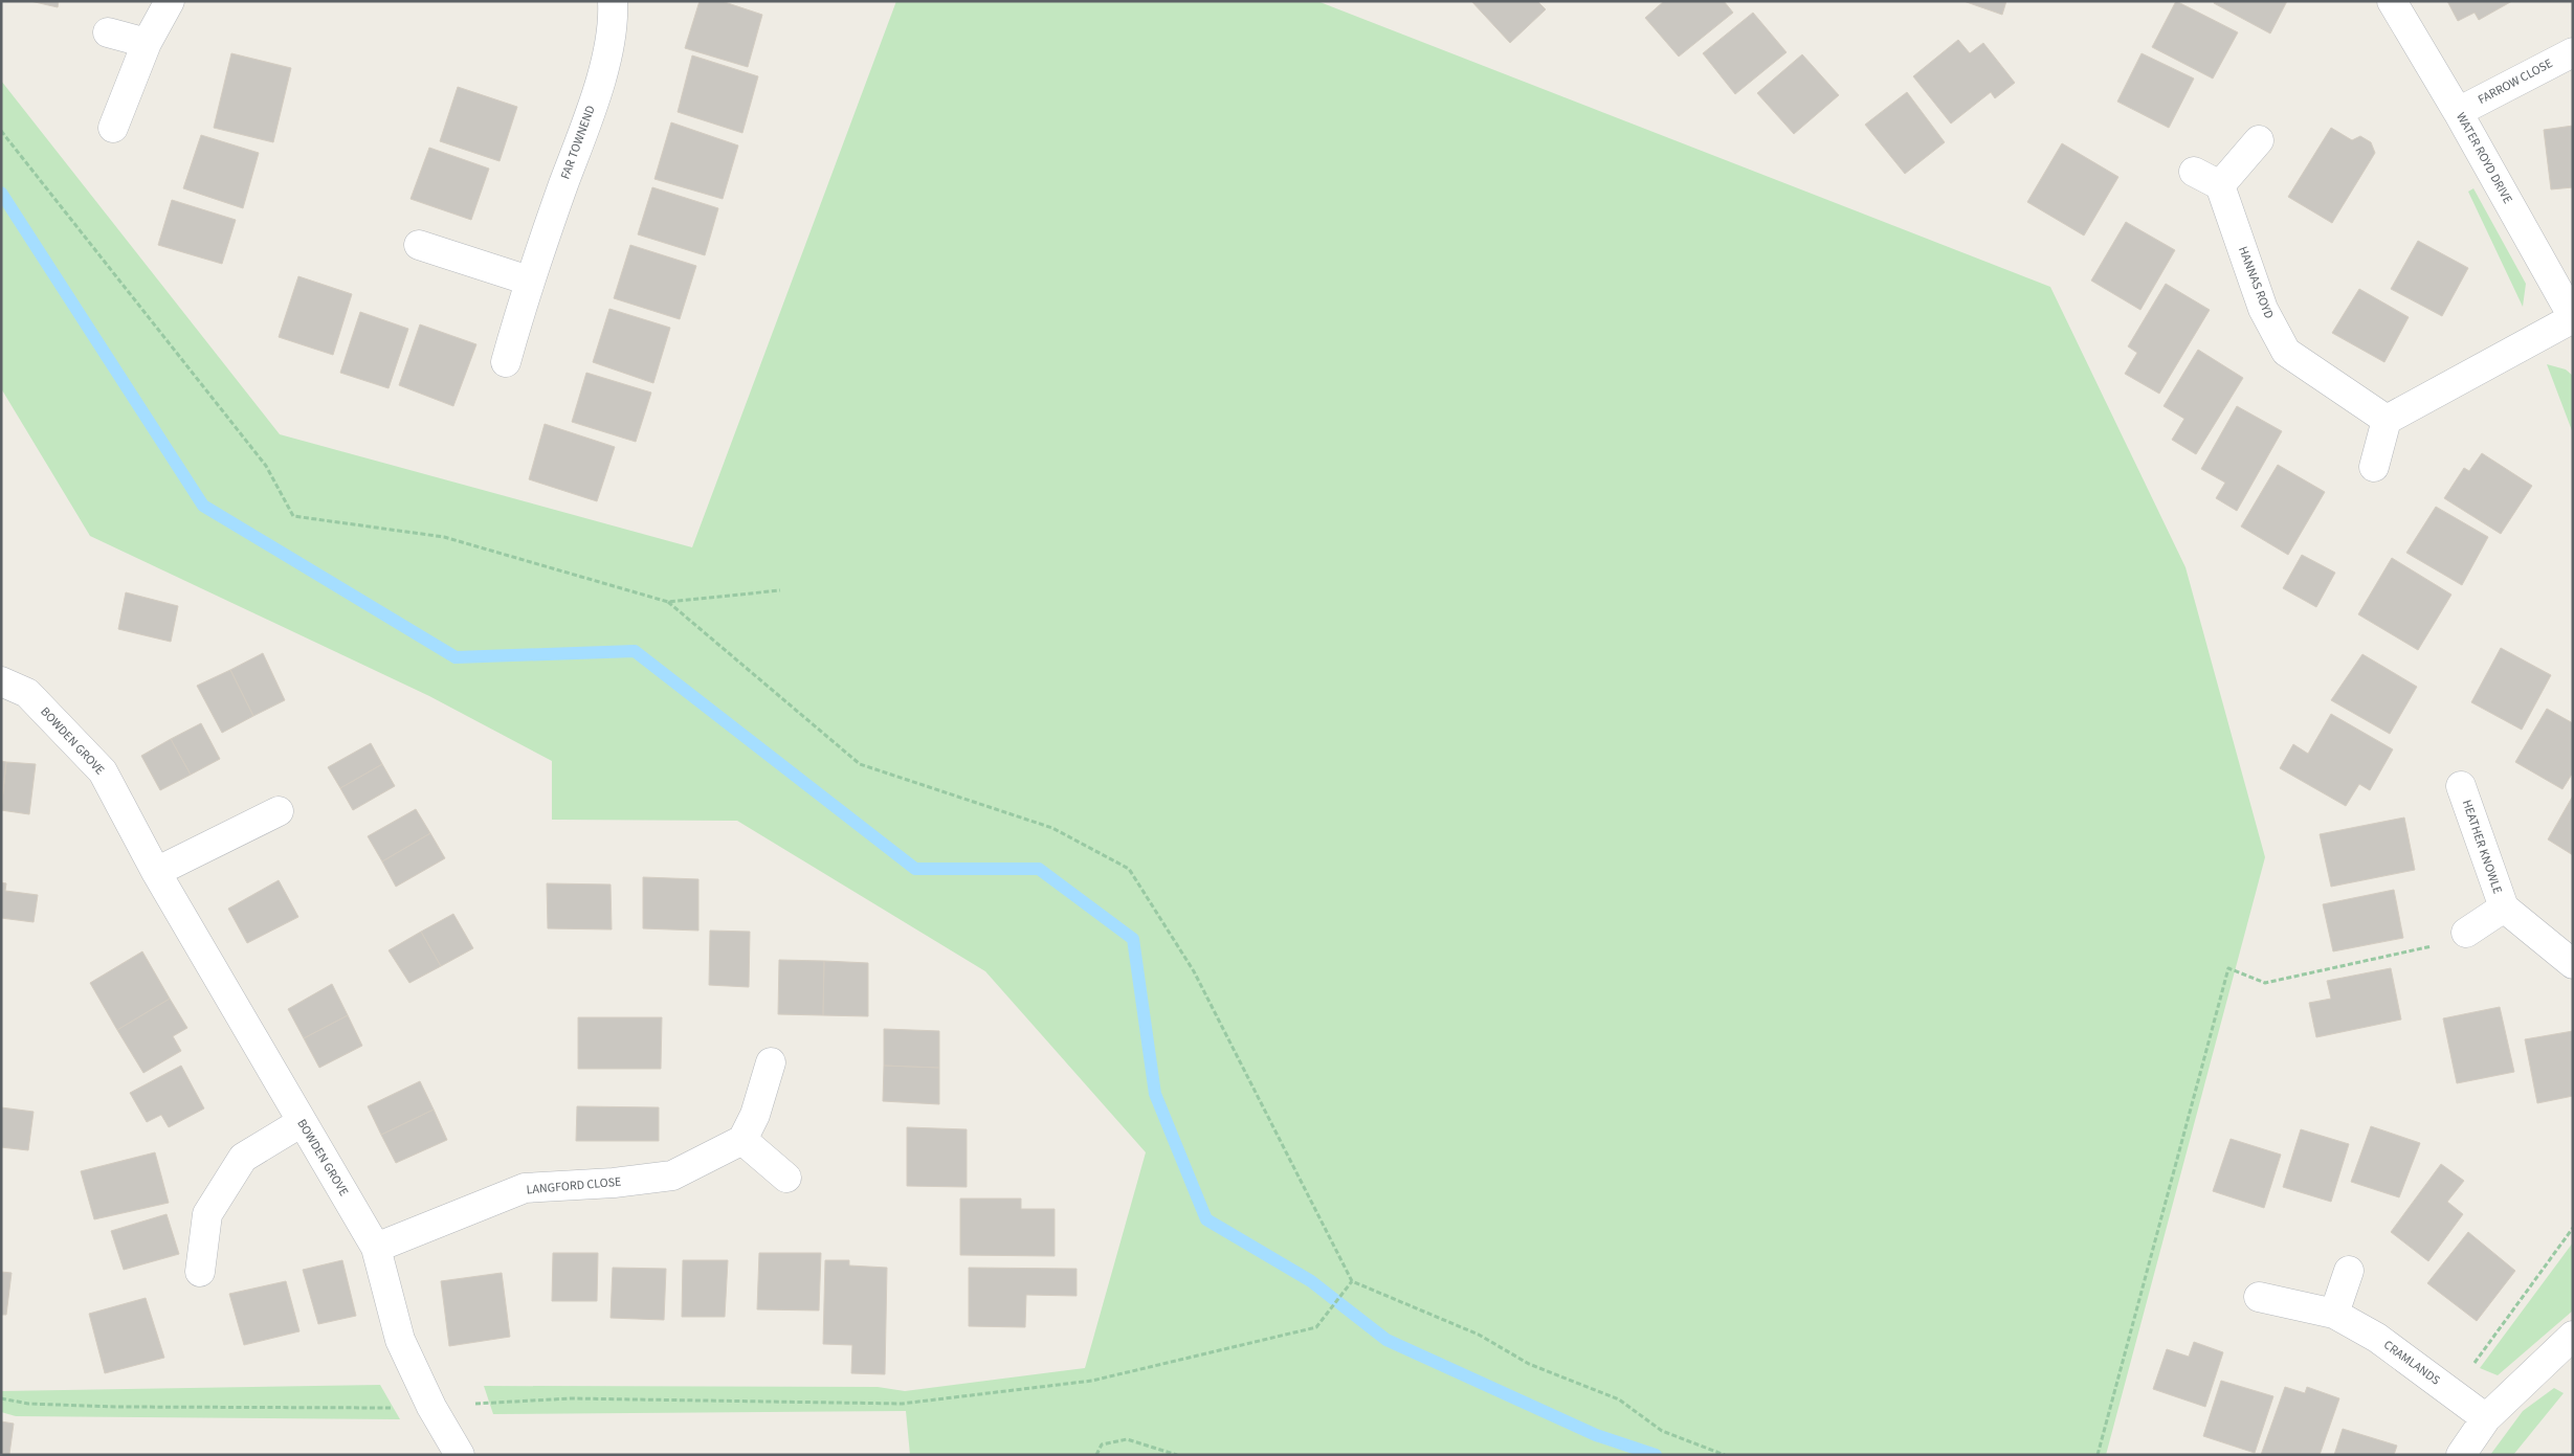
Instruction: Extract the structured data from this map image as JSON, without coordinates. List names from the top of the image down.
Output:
{
  "streets": {
    "street": [
      "FARROW CLOSE",
      "FAR TOWNEND",
      "WATER ROYD DRIVE",
      "HANNAS ROYD",
      "BOWDEN GROVE",
      "HEATHER KNOWLE",
      "LANGFORD CLOSE",
      "CRAMLANDS"
    ]
  },
  "crossings": [
    ["FARROW CLOSE", "WATER ROYD DRIVE"],
    ["BOWDEN GROVE", "LANGFORD CLOSE"]
  ]
}
